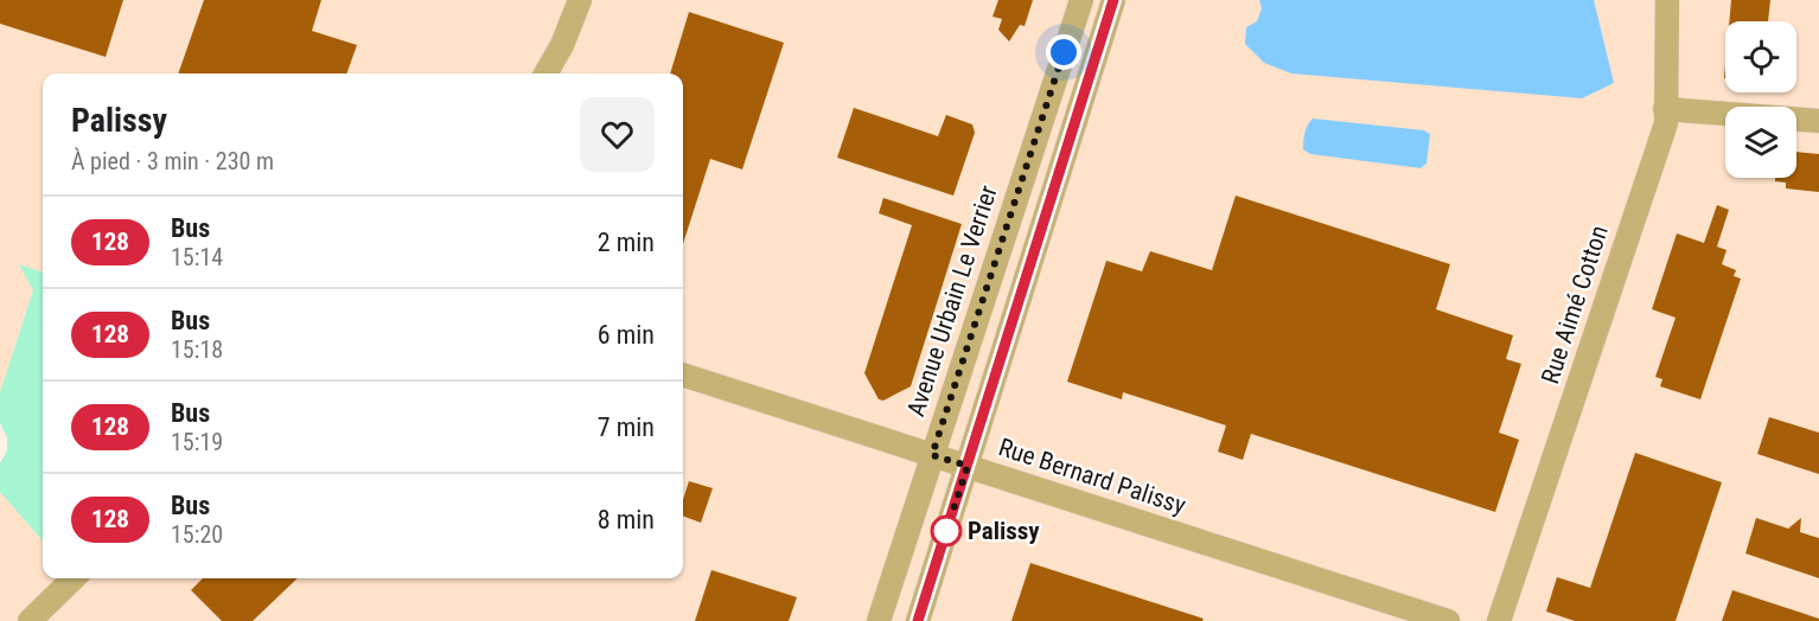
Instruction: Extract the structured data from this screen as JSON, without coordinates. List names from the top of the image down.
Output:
{
  "streets": {
    "street": ["Avenue Urbain Le Verrier", "Rue Aimé Cotton", "Rue Bernard Palissy"]
  },
  "crossings": [
    ["Avenue Urbain Le Verrier", "Rue Bernard Palissy"]
  ],
  "places": ["Palissy"],
  "lines": ["bus line 128"],
  "page": {
    "heading": ["Palissy", "À pied · 3 min · 230 m"],
    "list": [
      {
        "mark": "128",
        "name": "Bus",
        "note": "15:14",
        "value": "2 min"
      },
      {
        "mark": "128",
        "name": "Bus",
        "note": "15:18",
        "value": "6 min"
      },
      {
        "mark": "128",
        "name": "Bus",
        "note": "15:19",
        "value": "7 min"
      },
      {
        "mark": "128",
        "name": "Bus",
        "note": "15:20",
        "value": "8 min"
      }
    ]
  }
}
